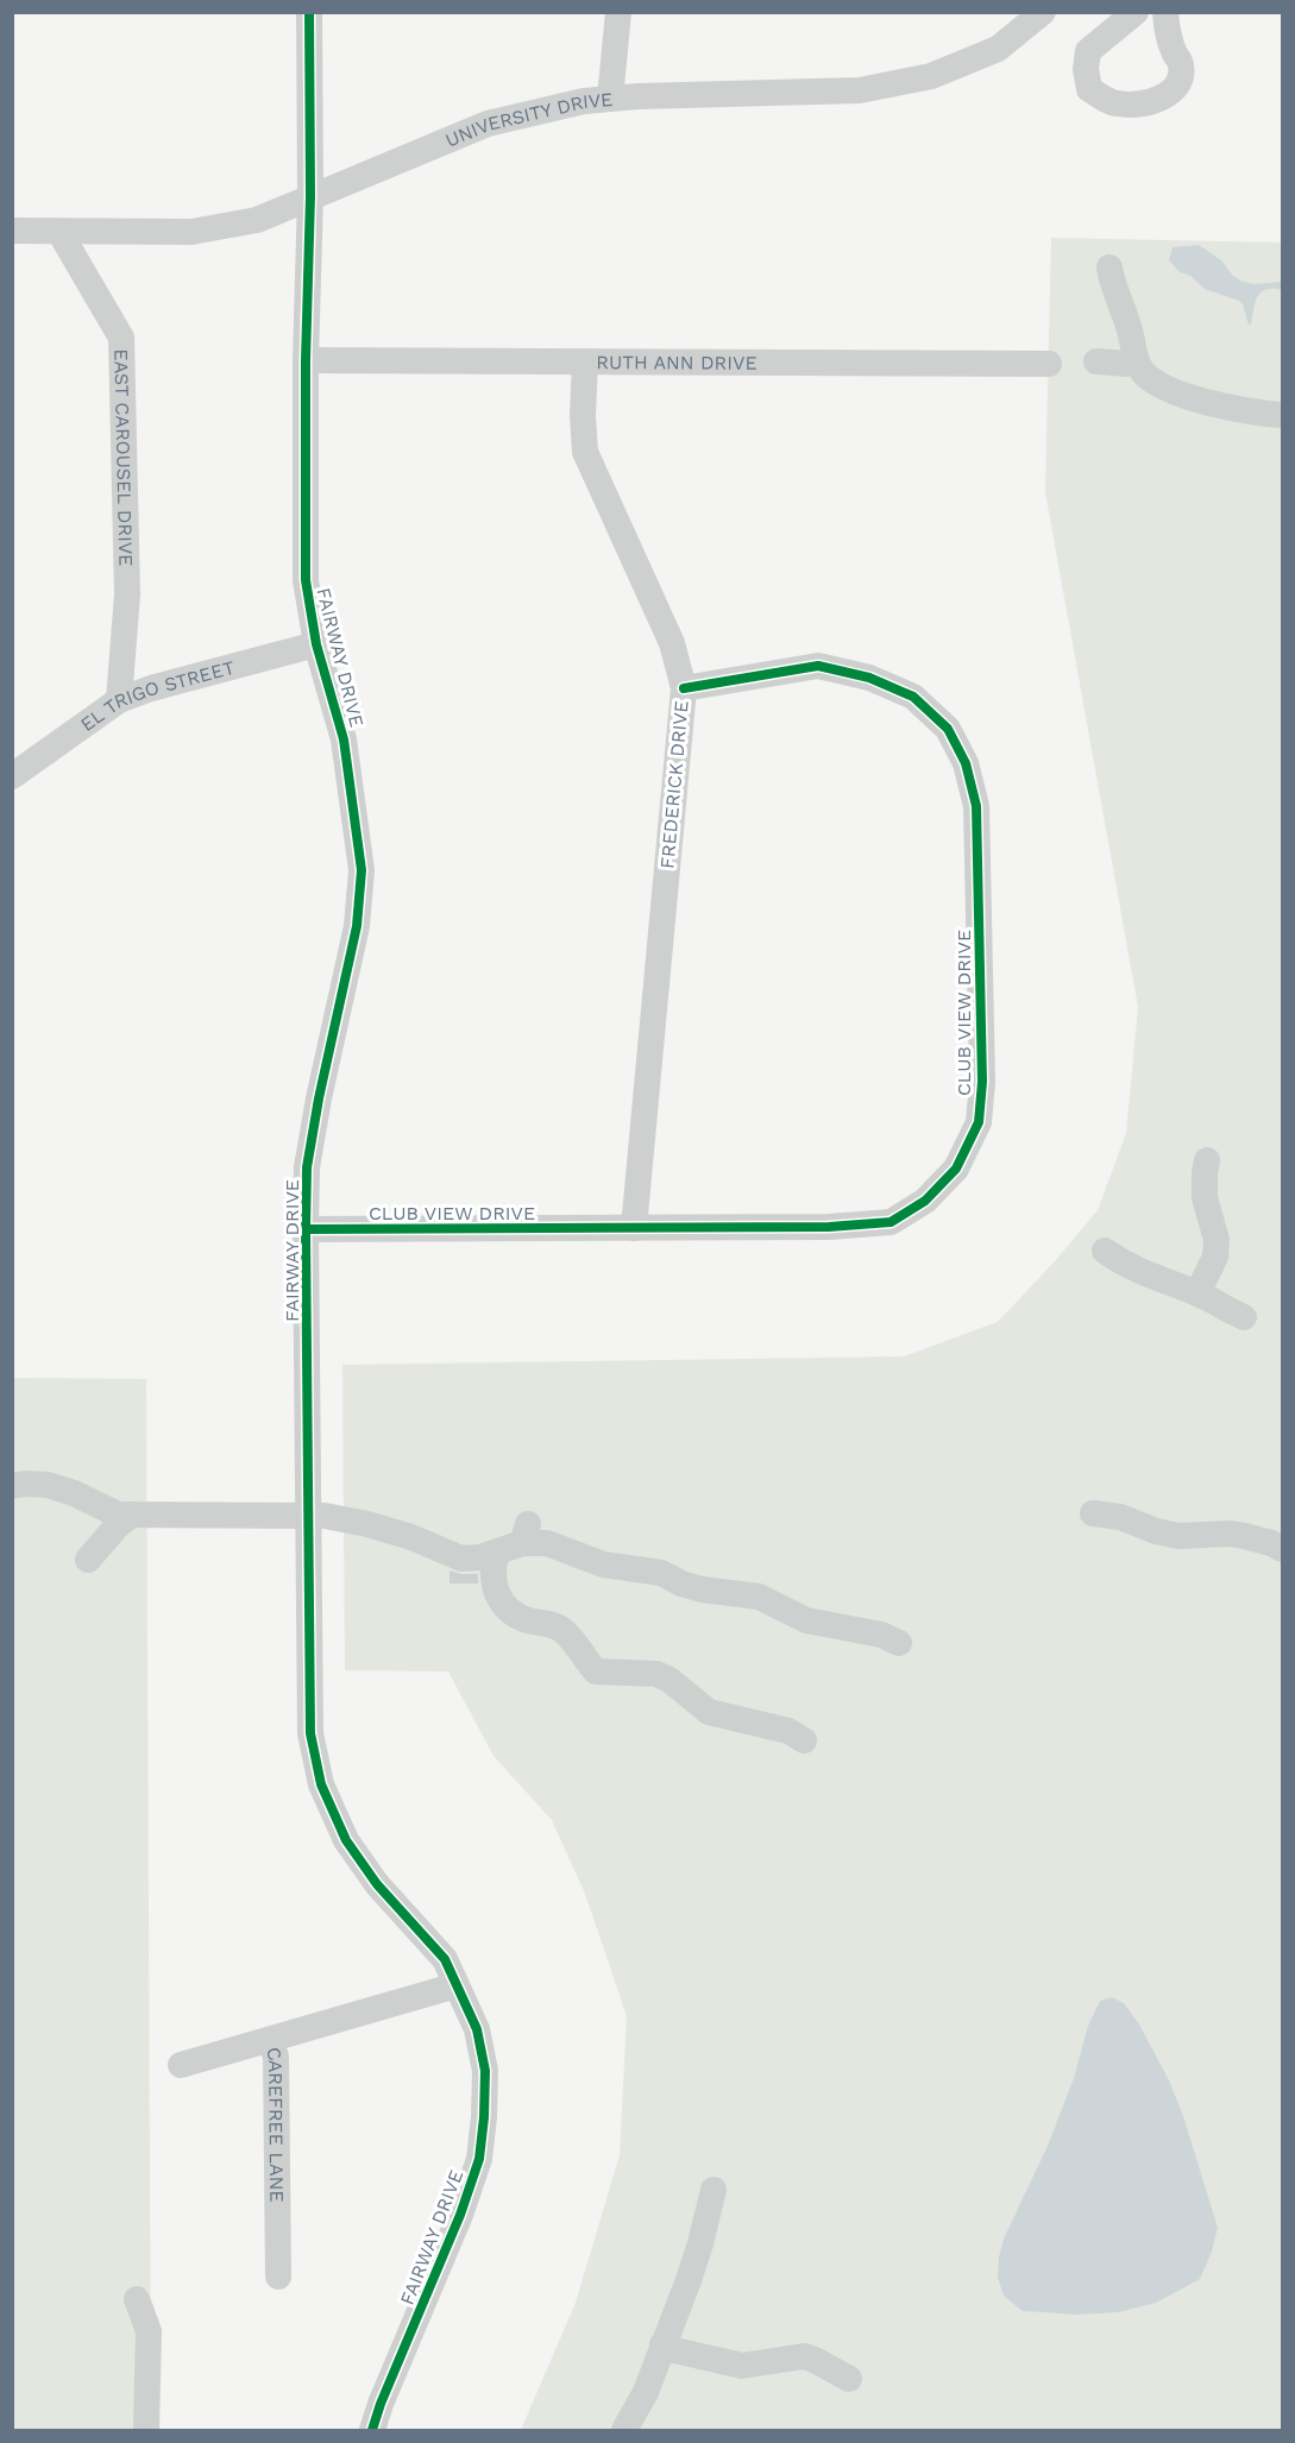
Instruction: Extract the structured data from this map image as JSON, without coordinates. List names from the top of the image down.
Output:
{
  "streets": {
    "street": [
      "UNIVERSITY DRIVE",
      "RUTH ANN DRIVE",
      "EAST CAROUSEL DRIVE",
      "FAIRWAY DRIVE",
      "EL TRIGO STREET",
      "FREDERICK DRIVE",
      "CLUB VIEW DRIVE",
      "CAREFREE LANE"
    ]
  },
  "crossings": [
    ["UNIVERSITY DRIVE", "EAST CAROUSEL DRIVE"],
    ["UNIVERSITY DRIVE", "FAIRWAY DRIVE"],
    ["RUTH ANN DRIVE", "FAIRWAY DRIVE"],
    ["RUTH ANN DRIVE", "FREDERICK DRIVE"],
    ["EAST CAROUSEL DRIVE", "EL TRIGO STREET"],
    ["FAIRWAY DRIVE", "EL TRIGO STREET"],
    ["FAIRWAY DRIVE", "CLUB VIEW DRIVE"],
    ["FAIRWAY DRIVE", "CAREFREE LANE"],
    ["FREDERICK DRIVE", "CLUB VIEW DRIVE"]
  ]
}
